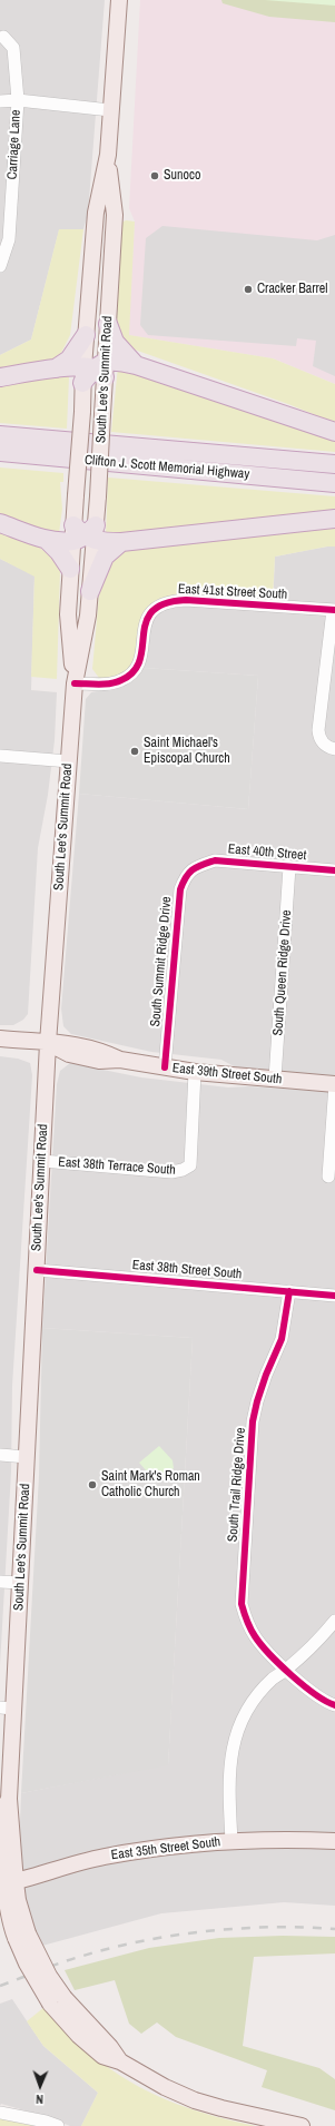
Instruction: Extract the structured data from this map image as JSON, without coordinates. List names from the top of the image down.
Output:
{
  "streets": {
    "highway": ["Clifton J. Scott Memorial Highway"],
    "main road": ["South Lee's Summit Road", "East 39th Street South", "East 35th Street South"],
    "street": [
      "Carriage Lane",
      "East 41st Street South",
      "East 40th Street",
      "South Summit Ridge Drive",
      "South Queen Ridge Drive",
      "East 38th Terrace South",
      "East 38th Street South",
      "South Trail Ridge Drive"
    ]
  },
  "crossings": [
    ["South Lee's Summit Road", "East 41st Street South"],
    ["South Lee's Summit Road", "East 39th Street South"],
    ["South Lee's Summit Road", "East 38th Terrace South"],
    ["South Lee's Summit Road", "East 38th Street South"],
    ["South Lee's Summit Road", "East 35th Street South"],
    ["East 40th Street", "South Summit Ridge Drive"],
    ["East 40th Street", "South Queen Ridge Drive"],
    ["South Summit Ridge Drive", "East 39th Street South"],
    ["South Queen Ridge Drive", "East 39th Street South"],
    ["East 39th Street South", "East 38th Terrace South"],
    ["East 38th Street South", "South Trail Ridge Drive"]
  ],
  "places": [
    "Sunoco",
    "Cracker Barrel",
    "Saint Michael's Episcopal Church",
    "Saint Mark's Roman Catholic Church"
  ],
  "north": "bottom"
}
